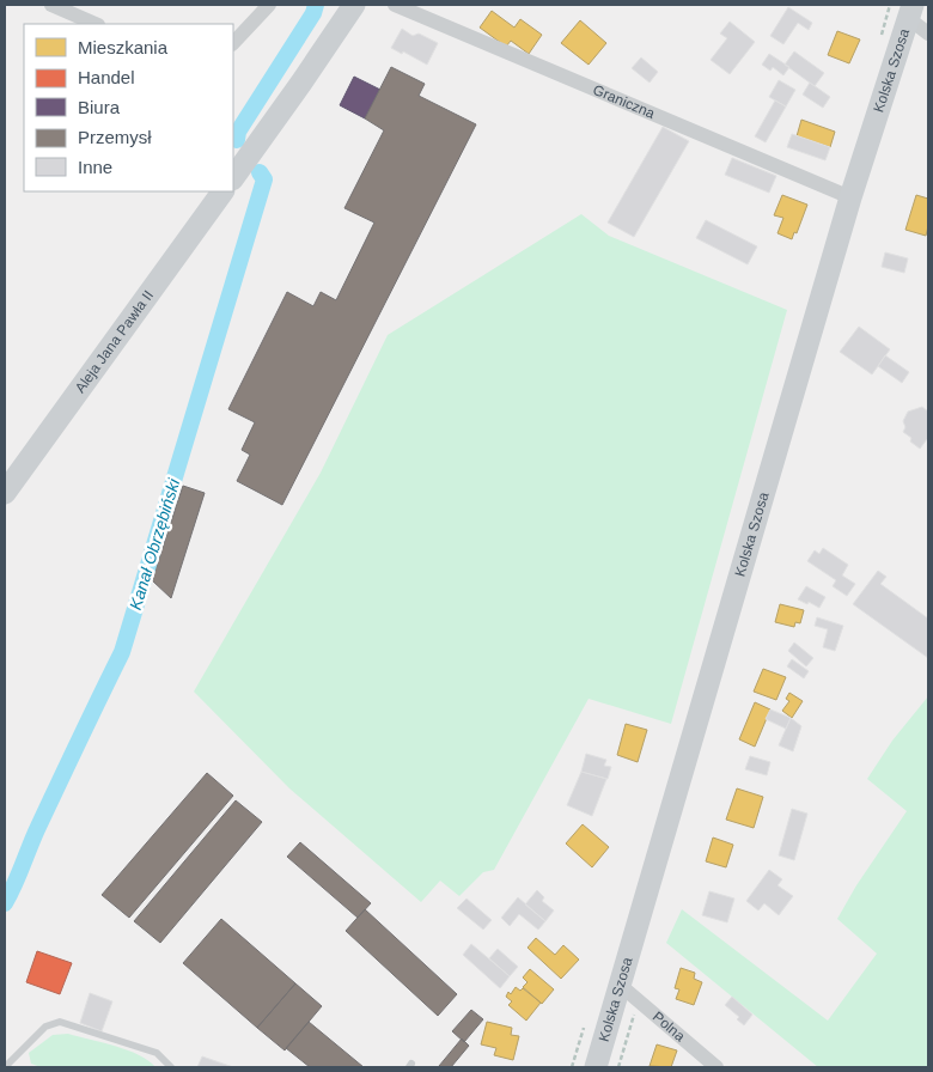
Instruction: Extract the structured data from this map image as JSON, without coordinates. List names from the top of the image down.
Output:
{
  "streets": {
    "street": [
      "Kolska Szosa",
      "Graniczna",
      "Aleja Jana Pawła II",
      "Polna"
    ]
  },
  "crossings": [
    ["Kolska Szosa", "Graniczna"],
    ["Kolska Szosa", "Polna"]
  ],
  "water": ["Kanał Obrzębiński"],
  "legend": [
    "Mieszkania",
    "Handel",
    "Biura",
    "Przemysł",
    "Inne"
  ]
}
